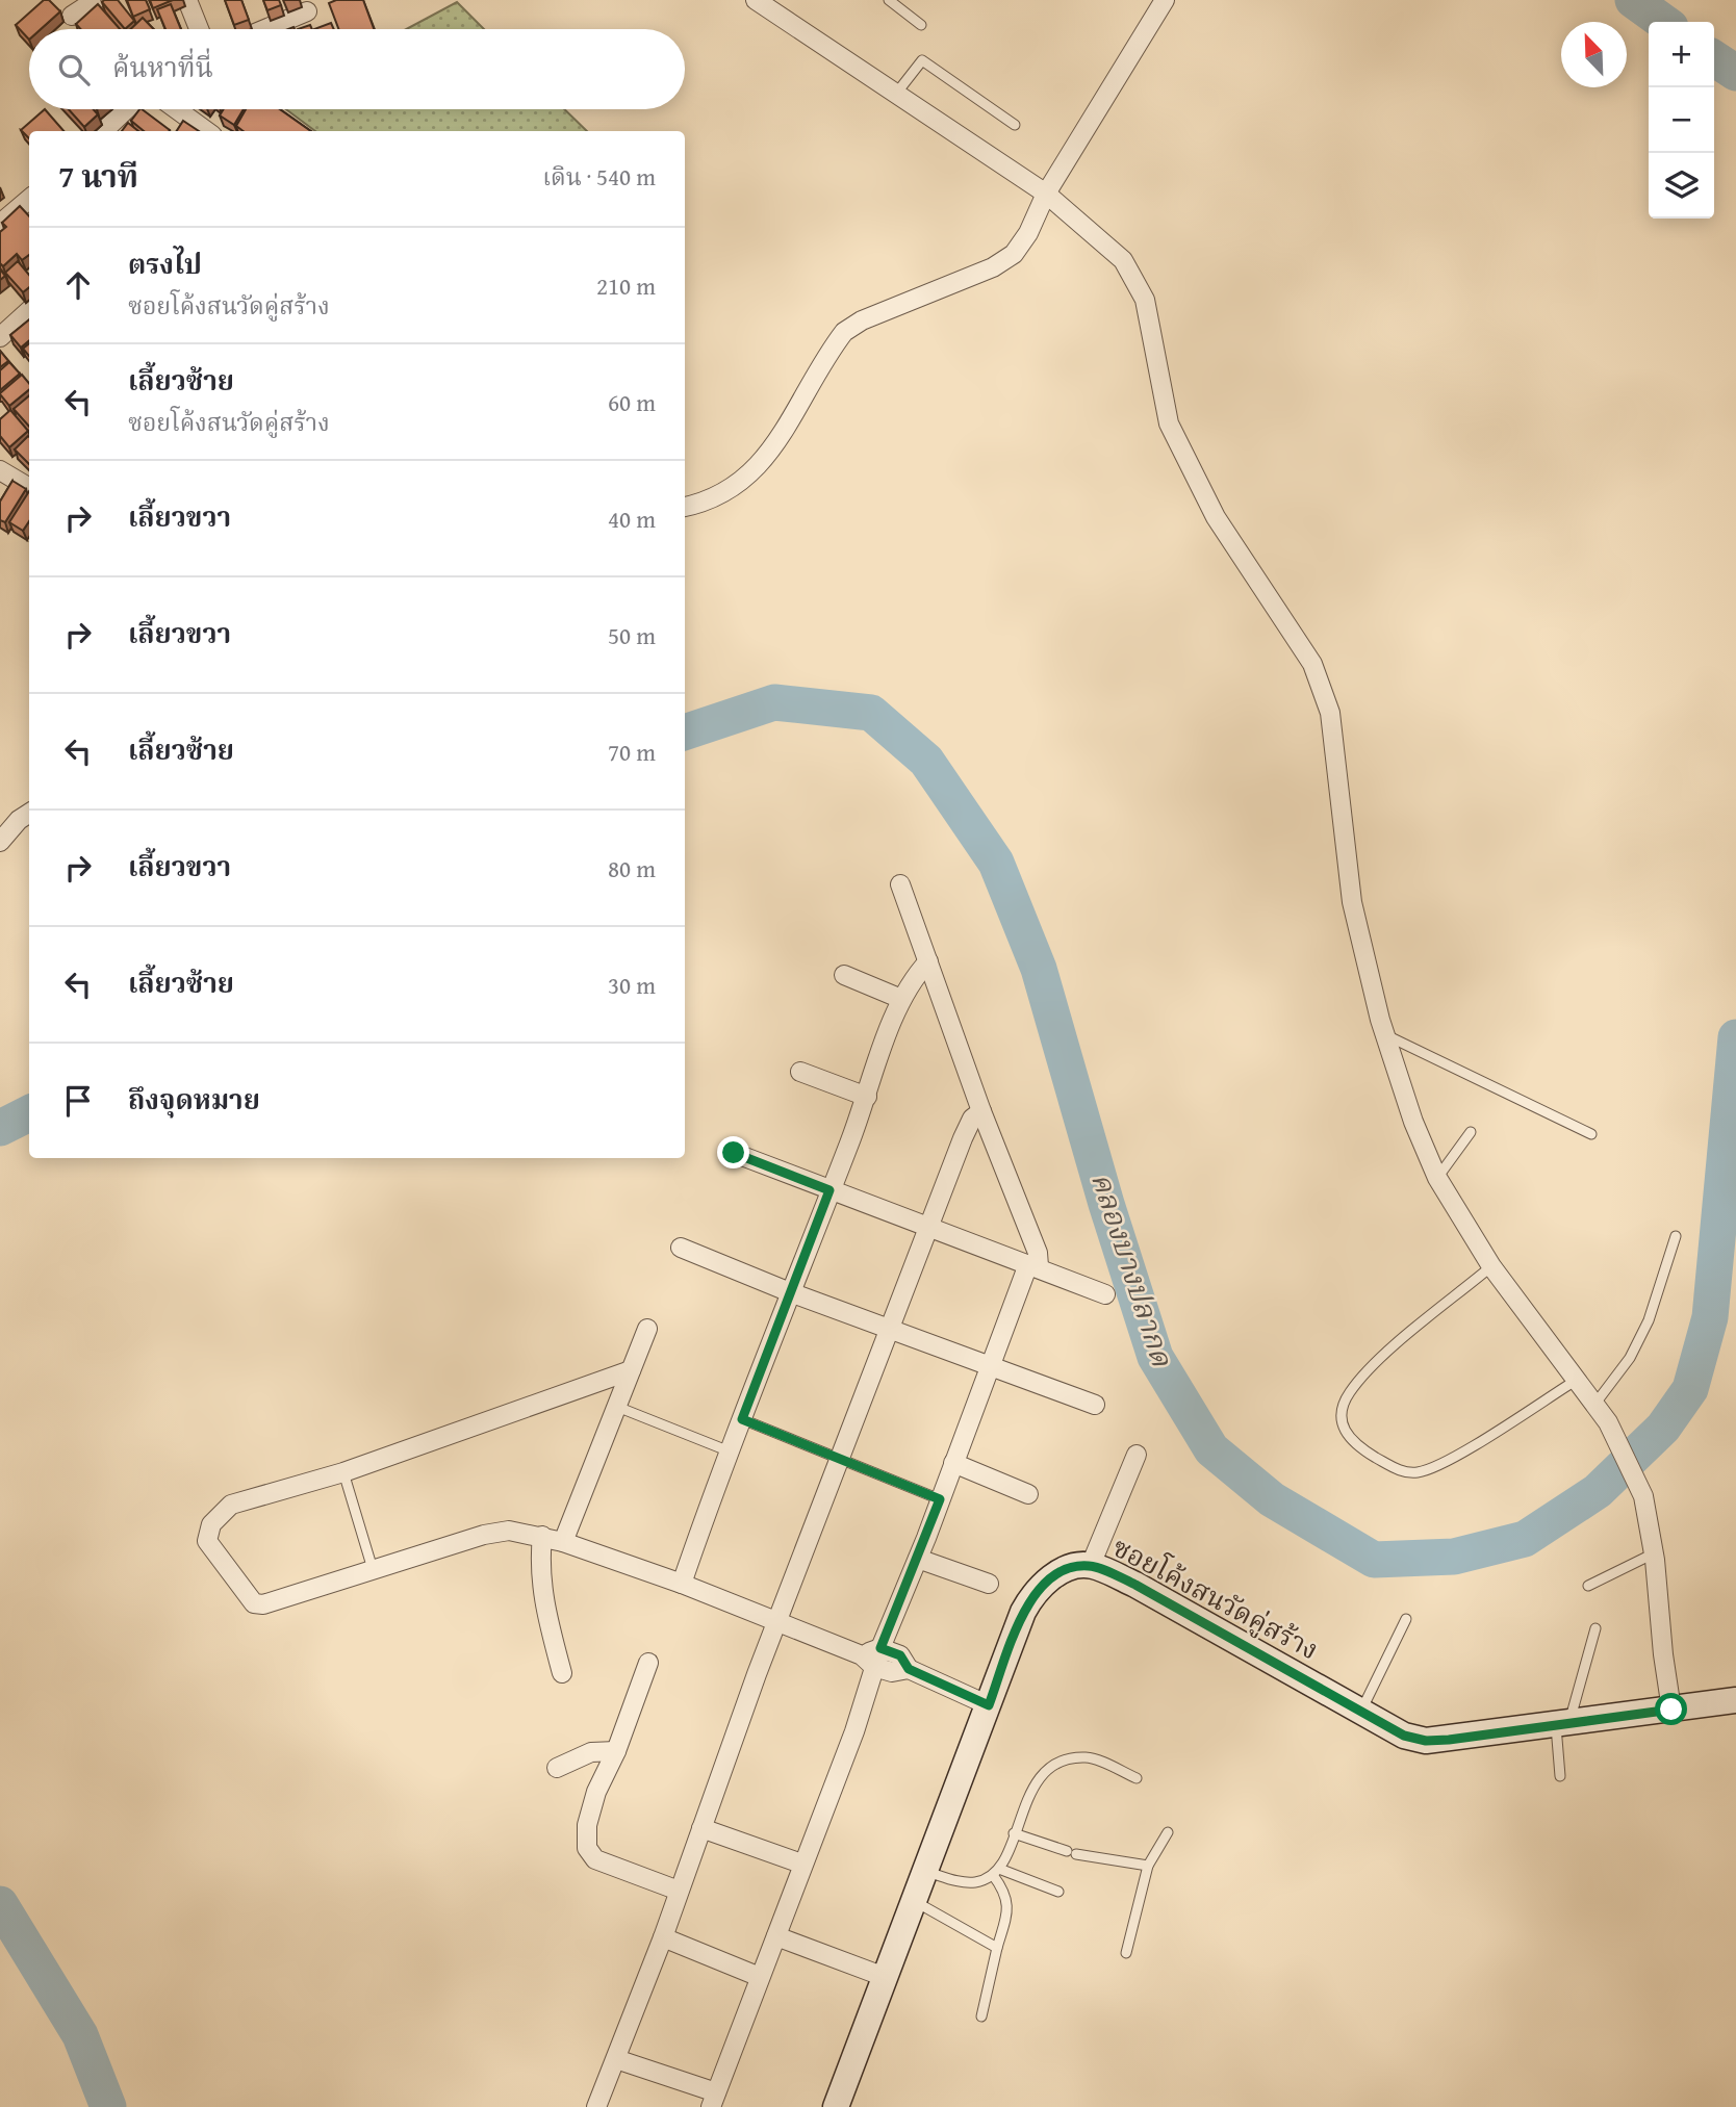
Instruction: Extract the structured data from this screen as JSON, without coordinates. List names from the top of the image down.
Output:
{
  "streets": {
    "street": ["ซอยโค้งสนวัดคู่สร้าง"]
  },
  "water": ["คลองบางปลากด"],
  "north": "top left",
  "page": {
    "map_buttons": ["+", "−"],
    "search": "ค้นหาที่นี่",
    "heading": ["7 นาที", "เดิน · 540 m"],
    "list": [
      ["ตรงไป", "ซอยโค้งสนวัดคู่สร้าง", "210 m"],
      ["เลี้ยวซ้าย", "ซอยโค้งสนวัดคู่สร้าง", "60 m"],
      ["เลี้ยวขวา", "40 m"],
      ["เลี้ยวขวา", "50 m"],
      ["เลี้ยวซ้าย", "70 m"],
      ["เลี้ยวขวา", "80 m"],
      ["เลี้ยวซ้าย", "30 m"],
      "ถึงจุดหมาย"
    ]
  }
}
